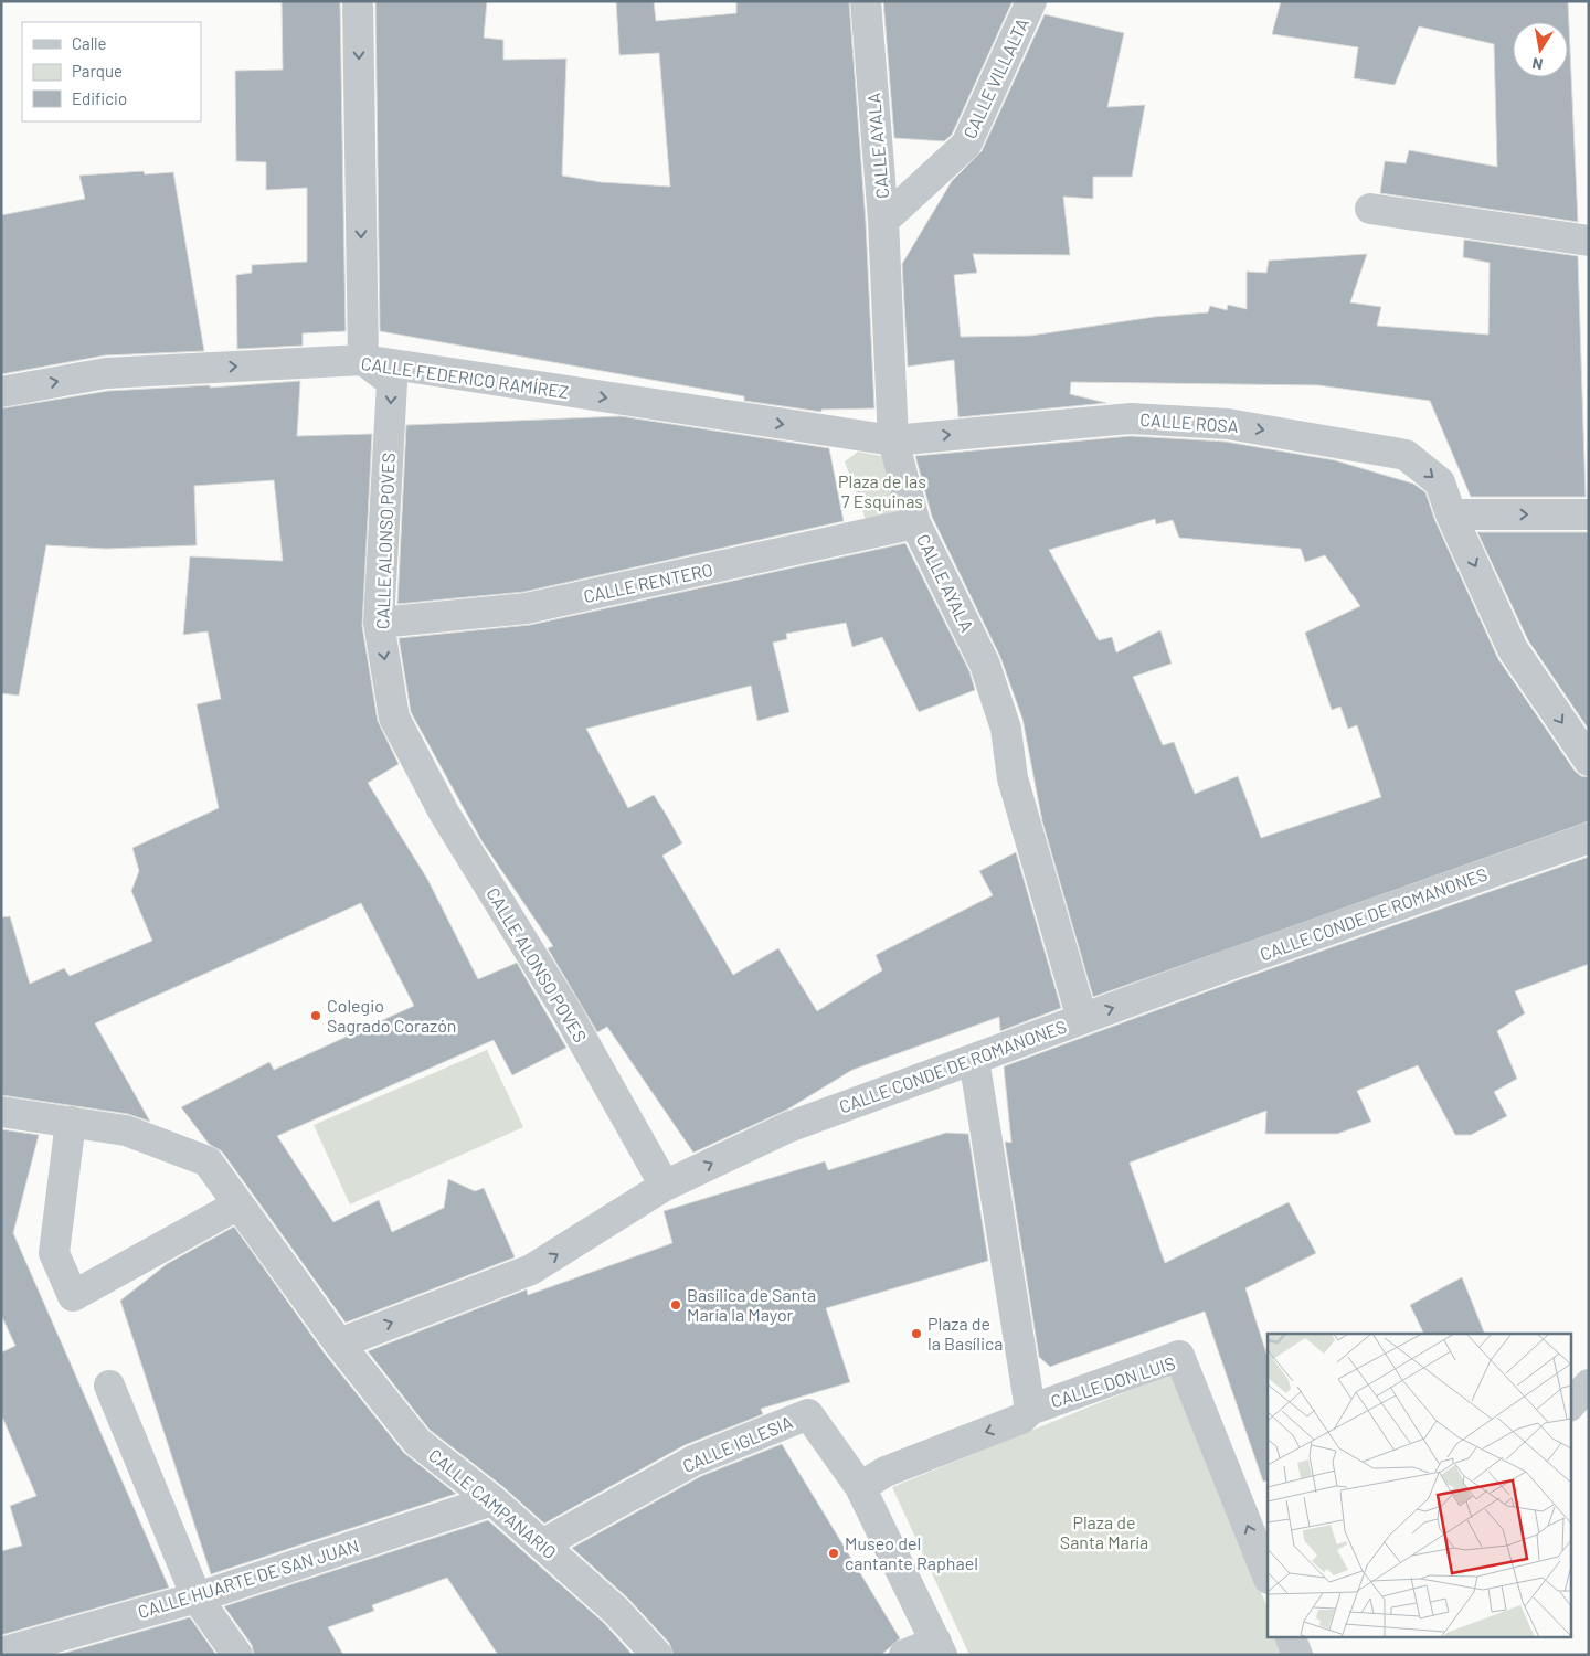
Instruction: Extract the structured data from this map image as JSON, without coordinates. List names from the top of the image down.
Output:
{
  "streets": {
    "street": [
      "CALLE VILLALTA",
      "CALLE AYALA",
      "CALLE FEDERICO RAMÍREZ",
      "CALLE ROSA",
      "CALLE ALONSO POVES",
      "CALLE RENTERO",
      "CALLE CONDE DE ROMANONES",
      "CALLE DON LUIS",
      "CALLE IGLESIA",
      "CALLE CAMPANARIO",
      "CALLE HUARTE DE SAN JUAN"
    ]
  },
  "crossings": [
    ["CALLE VILLALTA", "CALLE AYALA"],
    ["CALLE AYALA", "CALLE FEDERICO RAMÍREZ"],
    ["CALLE AYALA", "CALLE ROSA"],
    ["CALLE AYALA", "CALLE RENTERO"],
    ["CALLE AYALA", "CALLE CONDE DE ROMANONES"],
    ["CALLE FEDERICO RAMÍREZ", "CALLE ROSA"],
    ["CALLE FEDERICO RAMÍREZ", "CALLE ALONSO POVES"],
    ["CALLE ALONSO POVES", "CALLE RENTERO"],
    ["CALLE ALONSO POVES", "CALLE CONDE DE ROMANONES"],
    ["CALLE CONDE DE ROMANONES", "CALLE CAMPANARIO"],
    ["CALLE DON LUIS", "CALLE IGLESIA"],
    ["CALLE IGLESIA", "CALLE CAMPANARIO"],
    ["CALLE CAMPANARIO", "CALLE HUARTE DE SAN JUAN"]
  ],
  "one_way": ["CALLE FEDERICO RAMÍREZ", "CALLE ALONSO POVES", "CALLE CONDE DE ROMANONES"],
  "parks": ["Plaza de las 7 Esquinas", "Plaza de Santa María"],
  "places": [
    "Colegio Sagrado Corazón",
    "Basílica de Santa María la Mayor",
    "Plaza de la Basílica",
    "Museo del cantante Raphael"
  ],
  "legend": ["Calle", "Parque", "Edificio"],
  "north": "bottom"
}
